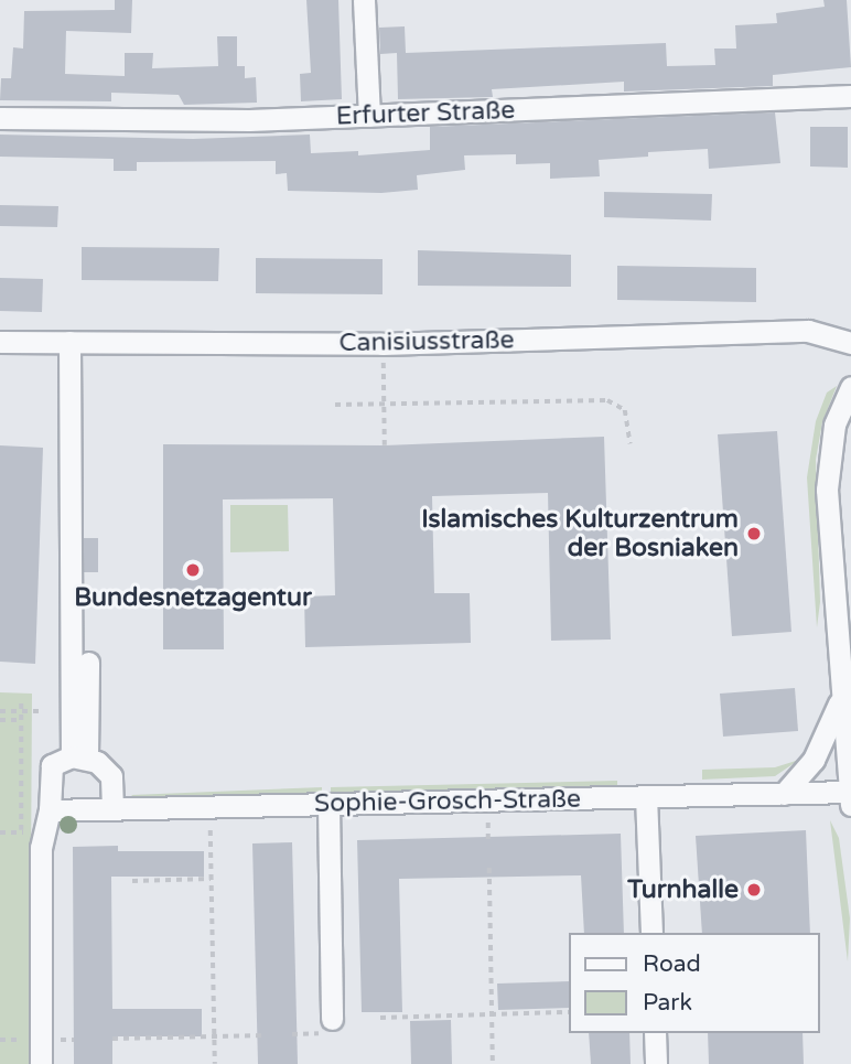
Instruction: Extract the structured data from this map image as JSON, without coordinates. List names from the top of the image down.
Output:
{
  "streets": {
    "street": ["Erfurter Straße", "Canisiusstraße", "Sophie-Grosch-Straße"]
  },
  "places": ["Islamisches Kulturzentrum der Bosniaken", "Bundesnetzagentur", "Turnhalle"],
  "legend": ["Road", "Park"]
}
